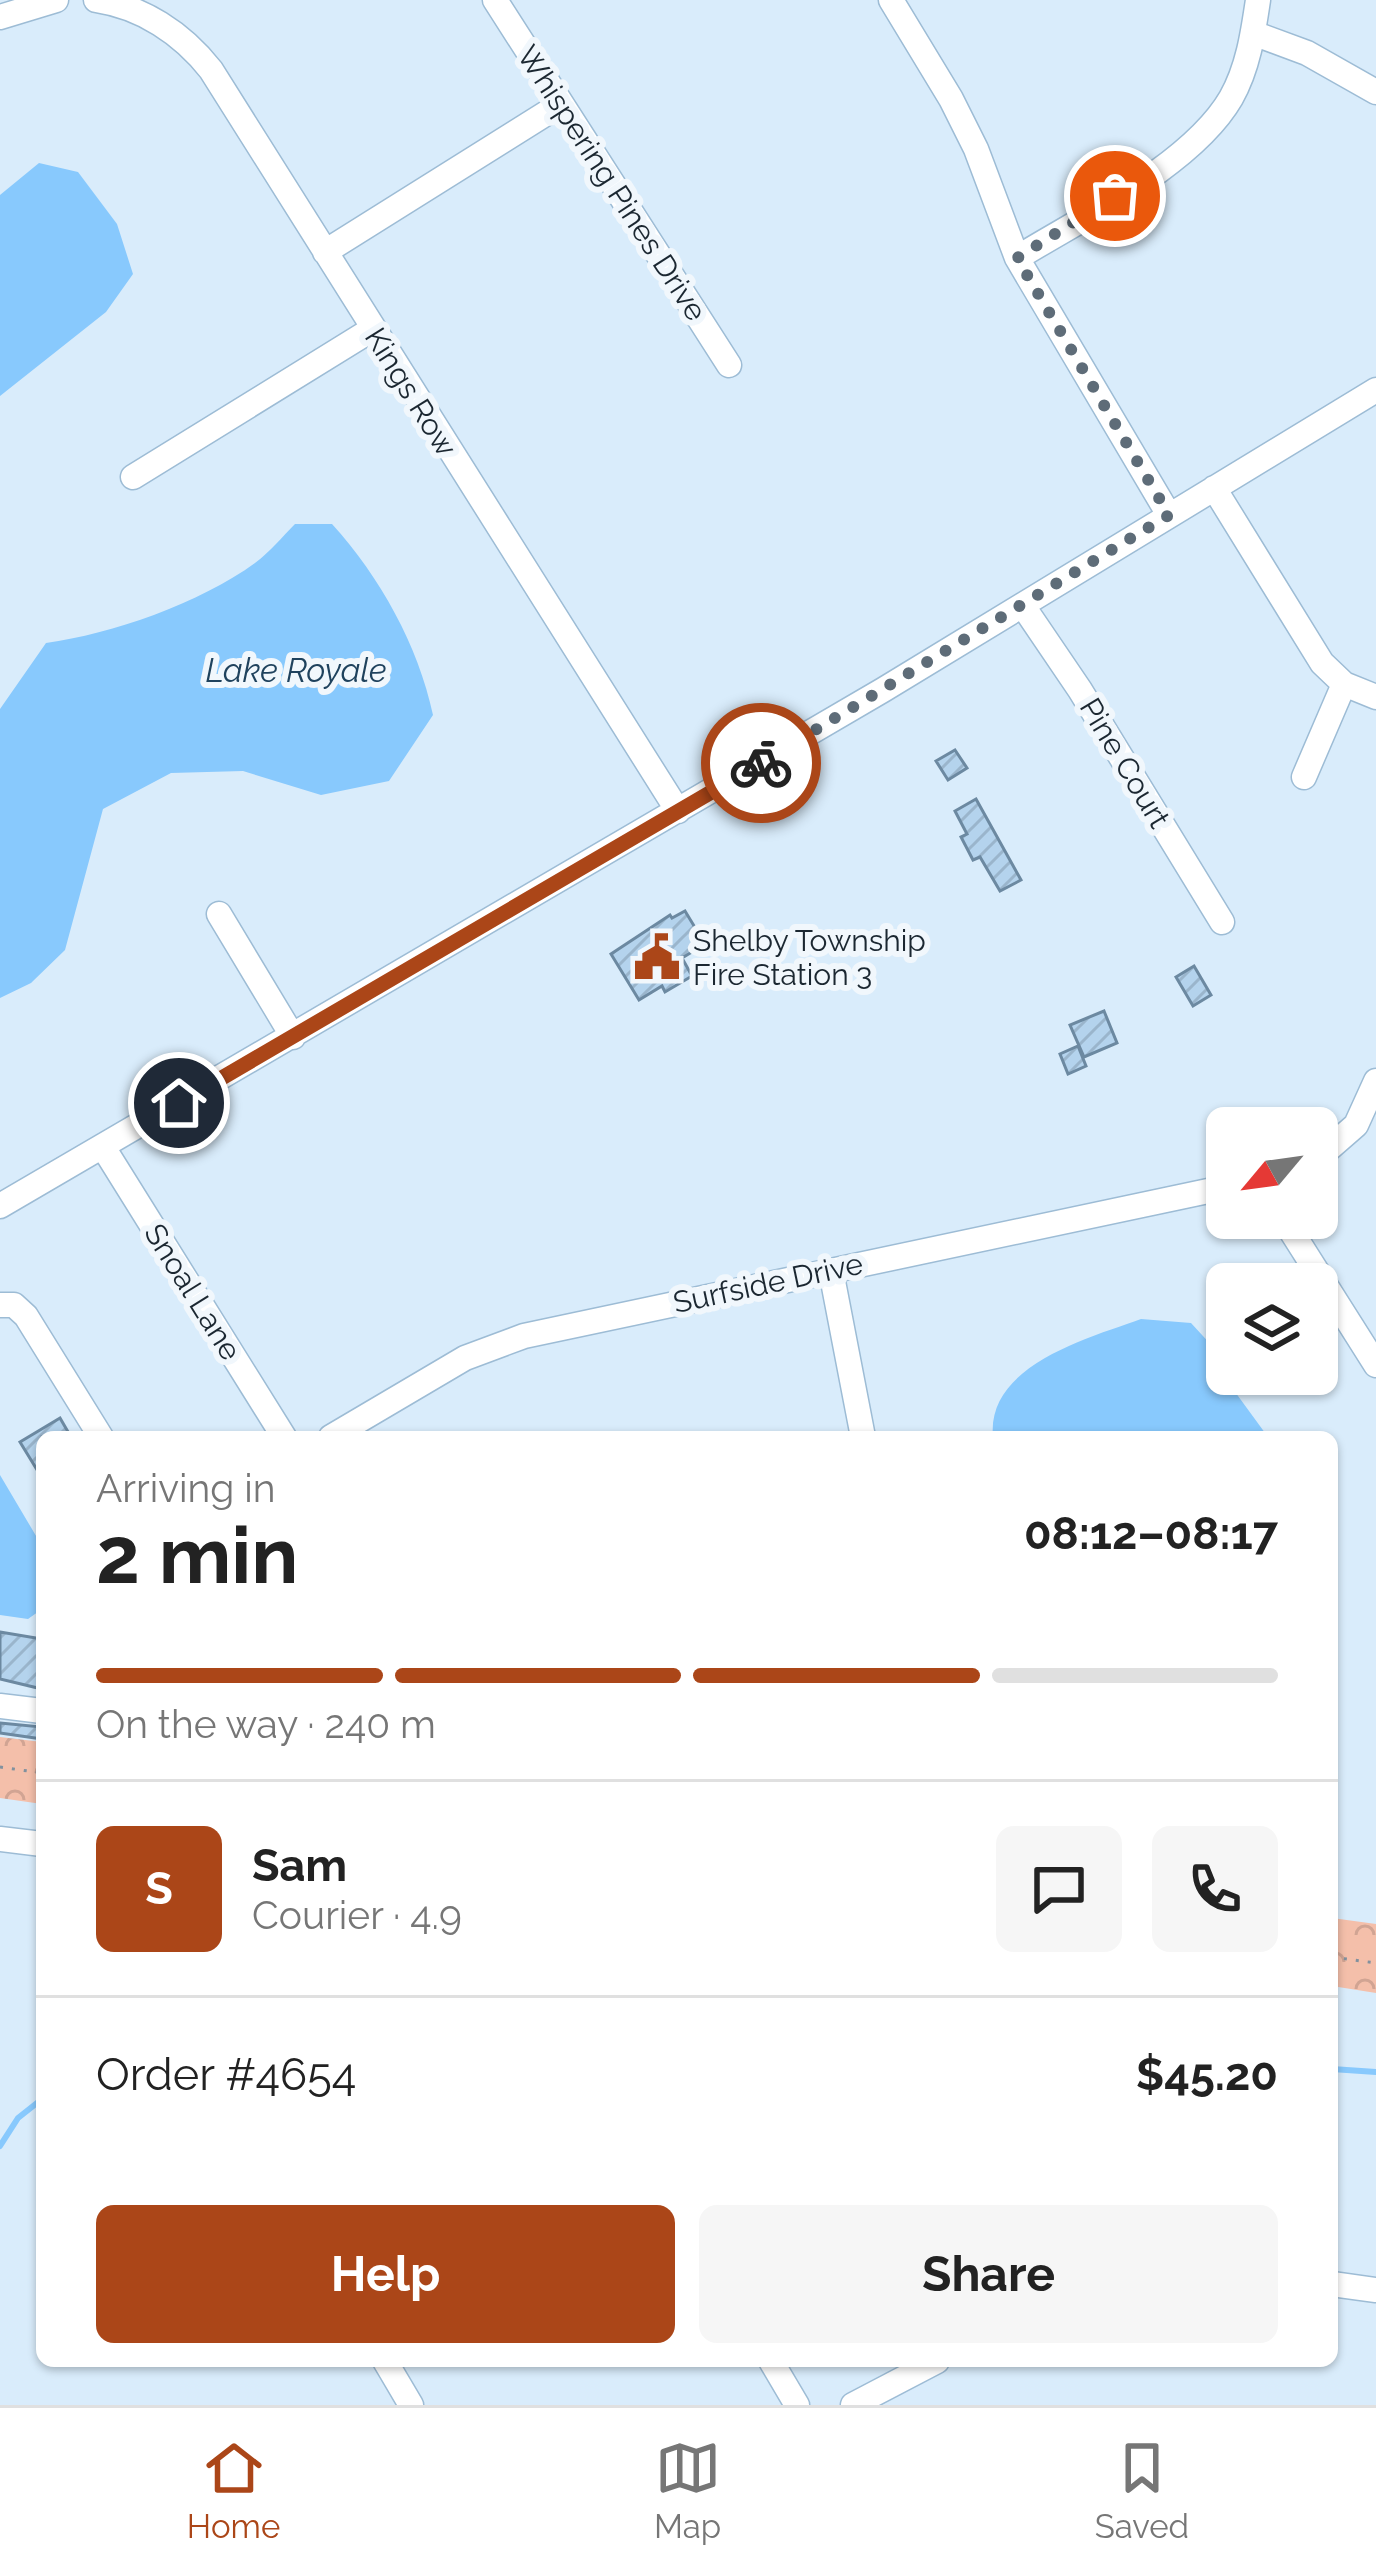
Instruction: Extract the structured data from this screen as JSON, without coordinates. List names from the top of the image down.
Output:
{
  "streets": {
    "street": [
      "Whispering Pines Drive",
      "Kings Row",
      "Pine Court",
      "Surfside Drive",
      "Snoal Lane"
    ]
  },
  "water": ["Lake Royale"],
  "places": {
    "public building": ["Shelby Township Fire Station 3"]
  },
  "north": "bottom left",
  "page": {
    "heading": ["2 min", "Arriving in", "08:12–08:17"],
    "panel": [
      "Sam",
      "Courier · 4.9",
      "Order #4654",
      "$45.20"
    ],
    "bar": "On the way · 240 m",
    "round": "S",
    "buttons": ["Help", "Share"],
    "tabs": ["Home", "Map", "Saved"]
  }
}
